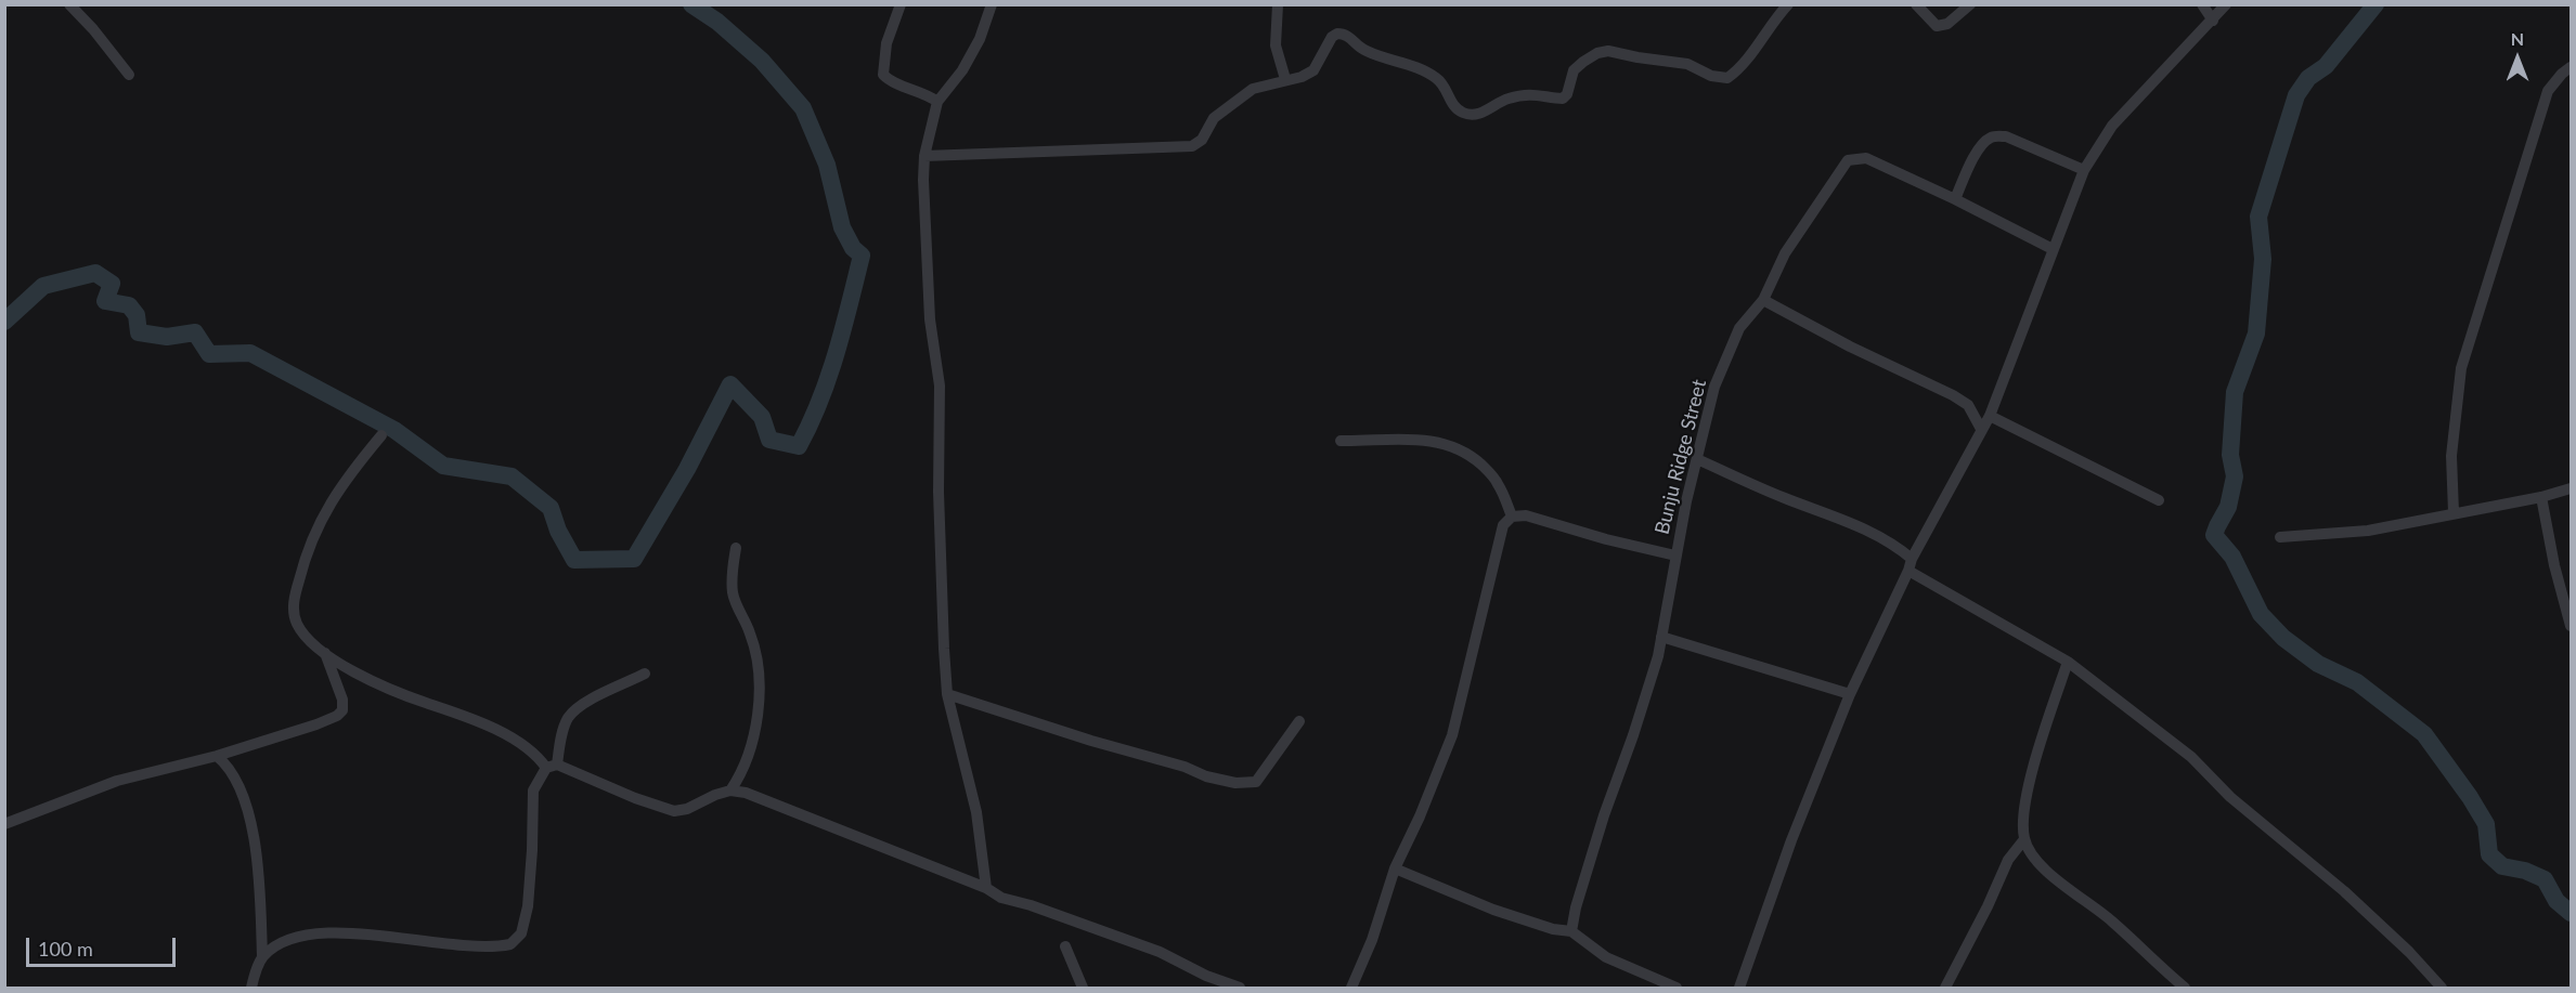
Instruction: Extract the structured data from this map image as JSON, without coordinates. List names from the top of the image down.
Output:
{
  "streets": {
    "street": ["Bunju Ridge Street"]
  },
  "scale_bar": "100 m",
  "north": "top"
}
